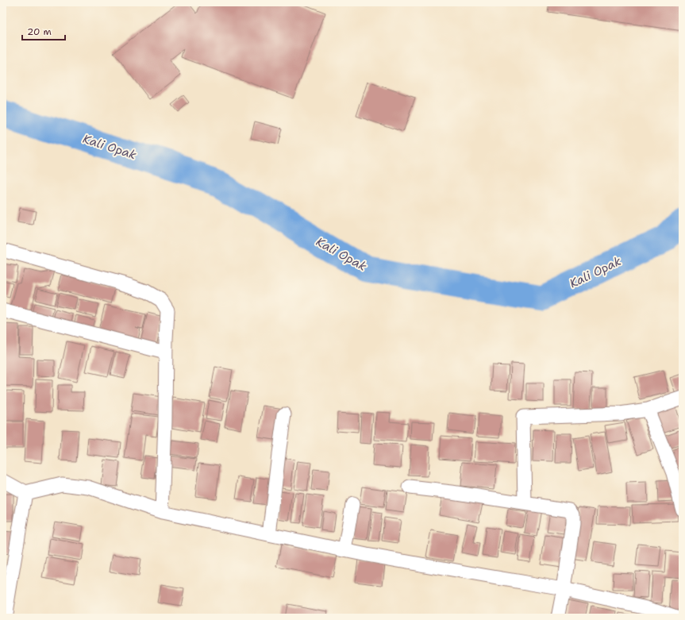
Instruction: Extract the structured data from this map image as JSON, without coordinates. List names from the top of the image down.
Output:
{
  "water": ["Kali Opak"],
  "scale_bar": "20 m"
}
